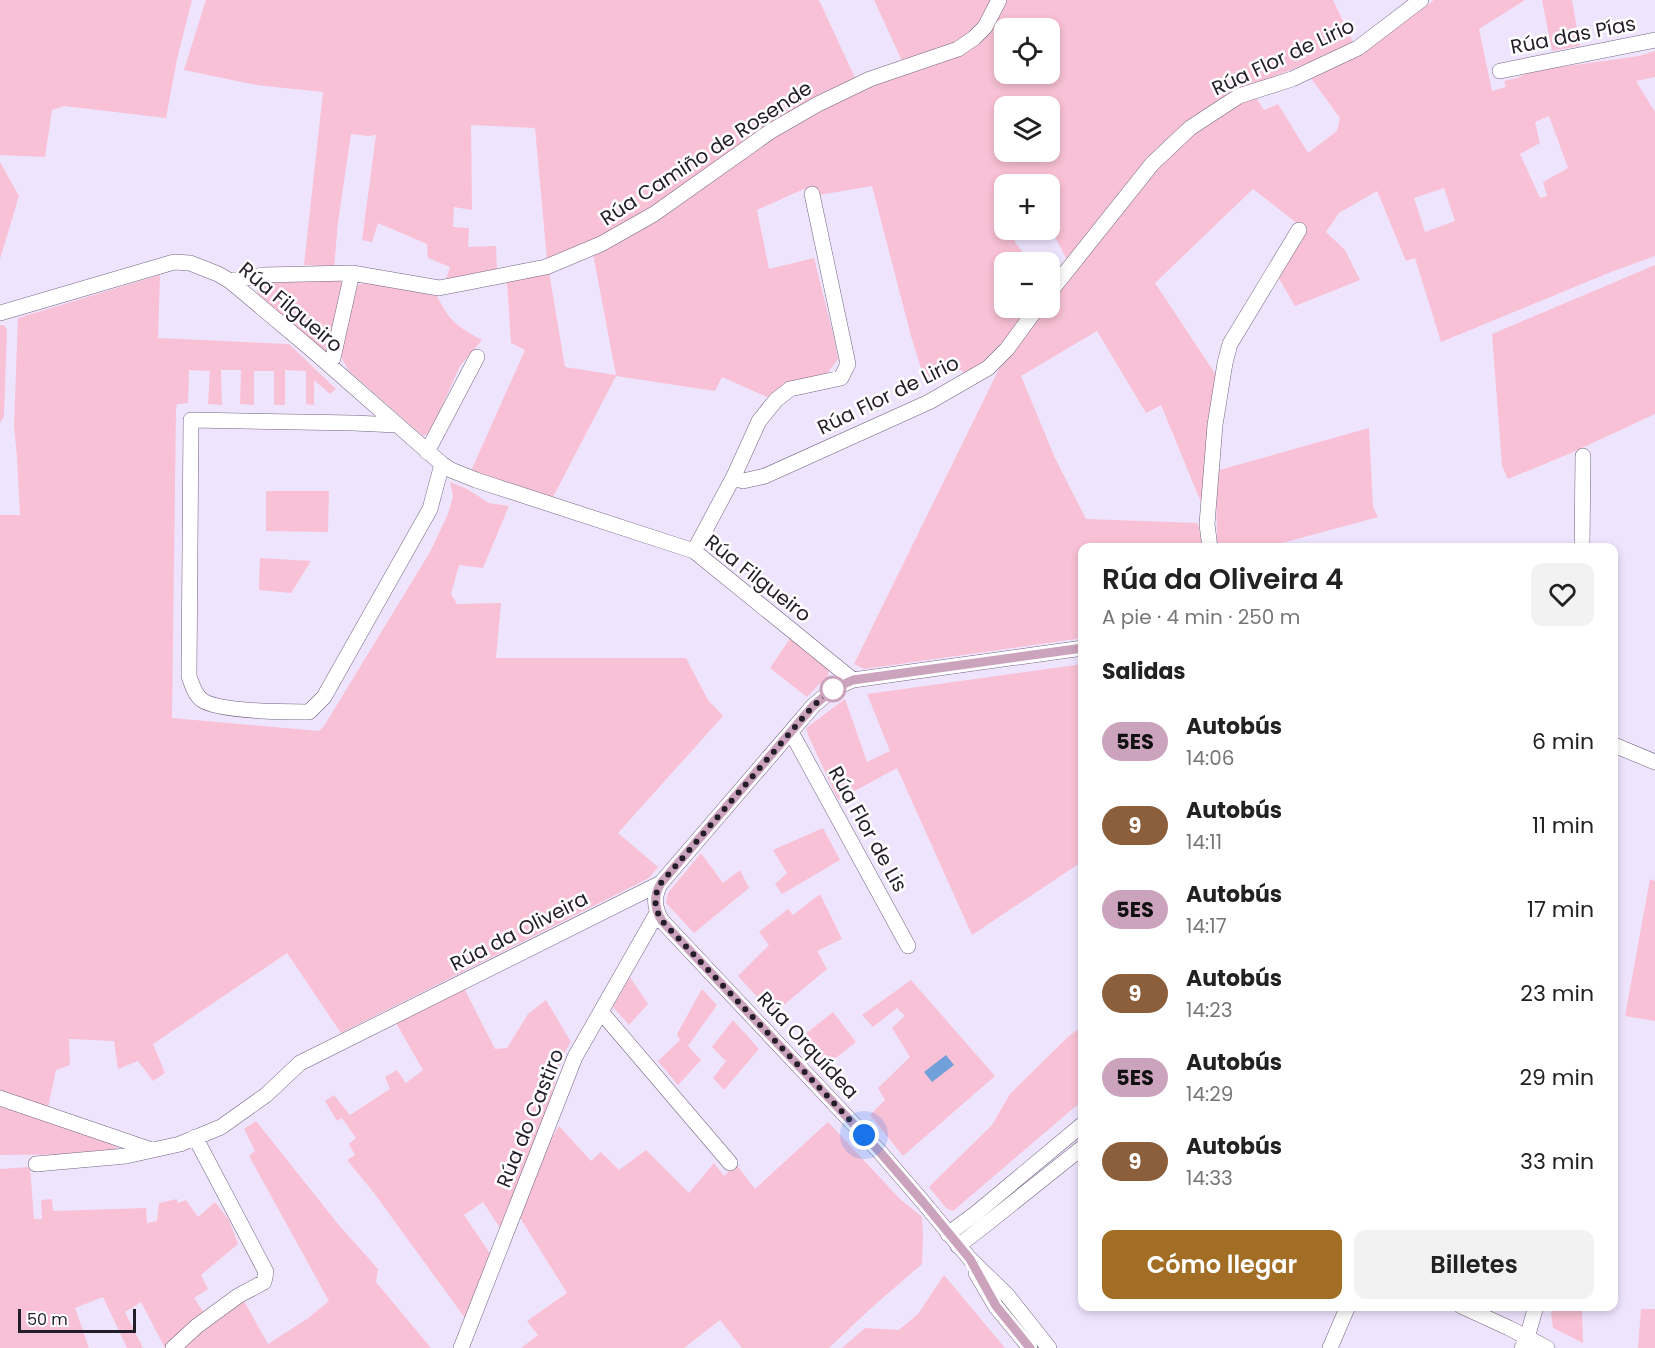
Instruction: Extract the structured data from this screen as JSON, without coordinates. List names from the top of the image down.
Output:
{
  "streets": {
    "street": [
      "Rúa das Pías",
      "Rúa Flor de Lirio",
      "Rúa Camiño de Rosende",
      "Rúa Filgueiro",
      "Rúa Flor de Lis",
      "Rúa da Oliveira",
      "Rúa Orquídea",
      "Rúa do Castiro"
    ]
  },
  "crossings": [
    ["Rúa Camiño de Rosende", "Rúa Filgueiro"],
    ["Rúa Filgueiro", "Rúa da Oliveira"],
    ["Rúa Flor de Lis", "Rúa da Oliveira"],
    ["Rúa Orquídea", "Rúa do Castiro"]
  ],
  "lines": ["bus line 5ES"],
  "scale_bar": "50 m",
  "page": {
    "map_buttons": ["+", "−"],
    "heading": [
      ["Rúa da Oliveira 4", "A pie · 4 min · 250 m"],
      "Salidas"
    ],
    "list": [
      {
        "mark": "5ES",
        "name": "Autobús",
        "note": "14:06",
        "value": "6 min"
      },
      {
        "mark": "9",
        "name": "Autobús",
        "note": "14:11",
        "value": "11 min"
      },
      {
        "mark": "5ES",
        "name": "Autobús",
        "note": "14:17",
        "value": "17 min"
      },
      {
        "mark": "9",
        "name": "Autobús",
        "note": "14:23",
        "value": "23 min"
      },
      {
        "mark": "5ES",
        "name": "Autobús",
        "note": "14:29",
        "value": "29 min"
      },
      {
        "mark": "9",
        "name": "Autobús",
        "note": "14:33",
        "value": "33 min"
      }
    ],
    "buttons": ["Cómo llegar", "Billetes"],
    "scale": "50 m"
  }
}
